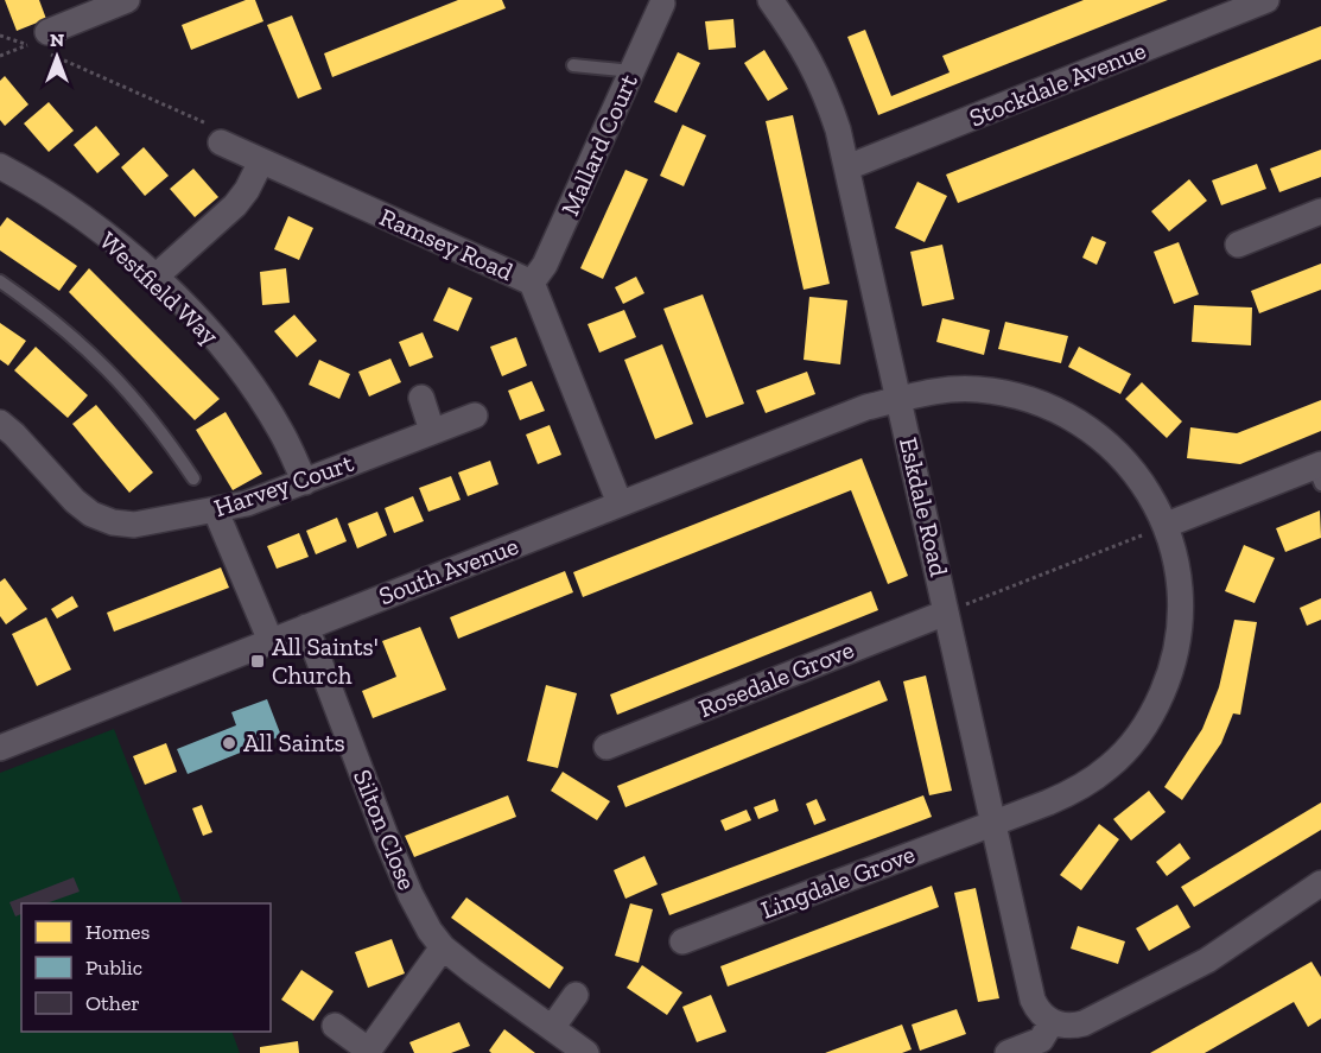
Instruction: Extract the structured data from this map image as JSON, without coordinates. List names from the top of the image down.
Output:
{
  "streets": {
    "street": [
      "Stockdale Avenue",
      "Mallard Court",
      "Ramsey Road",
      "Westfield Way",
      "Harvey Court",
      "Eskdale Road",
      "South Avenue",
      "Rosedale Grove",
      "Silton Close",
      "Lingdale Grove"
    ]
  },
  "crossings": [
    ["Stockdale Avenue", "Eskdale Road"],
    ["Mallard Court", "Ramsey Road"],
    ["Ramsey Road", "South Avenue"],
    ["Westfield Way", "Harvey Court"],
    ["Eskdale Road", "South Avenue"],
    ["Eskdale Road", "Rosedale Grove"],
    ["Eskdale Road", "Lingdale Grove"],
    ["South Avenue", "Silton Close"],
    ["South Avenue", "Lingdale Grove"]
  ],
  "places": {
    "transit": ["All Saints' Church"],
    "other": ["All Saints"]
  },
  "legend": ["Homes", "Public", "Other"],
  "north": "top"
}
